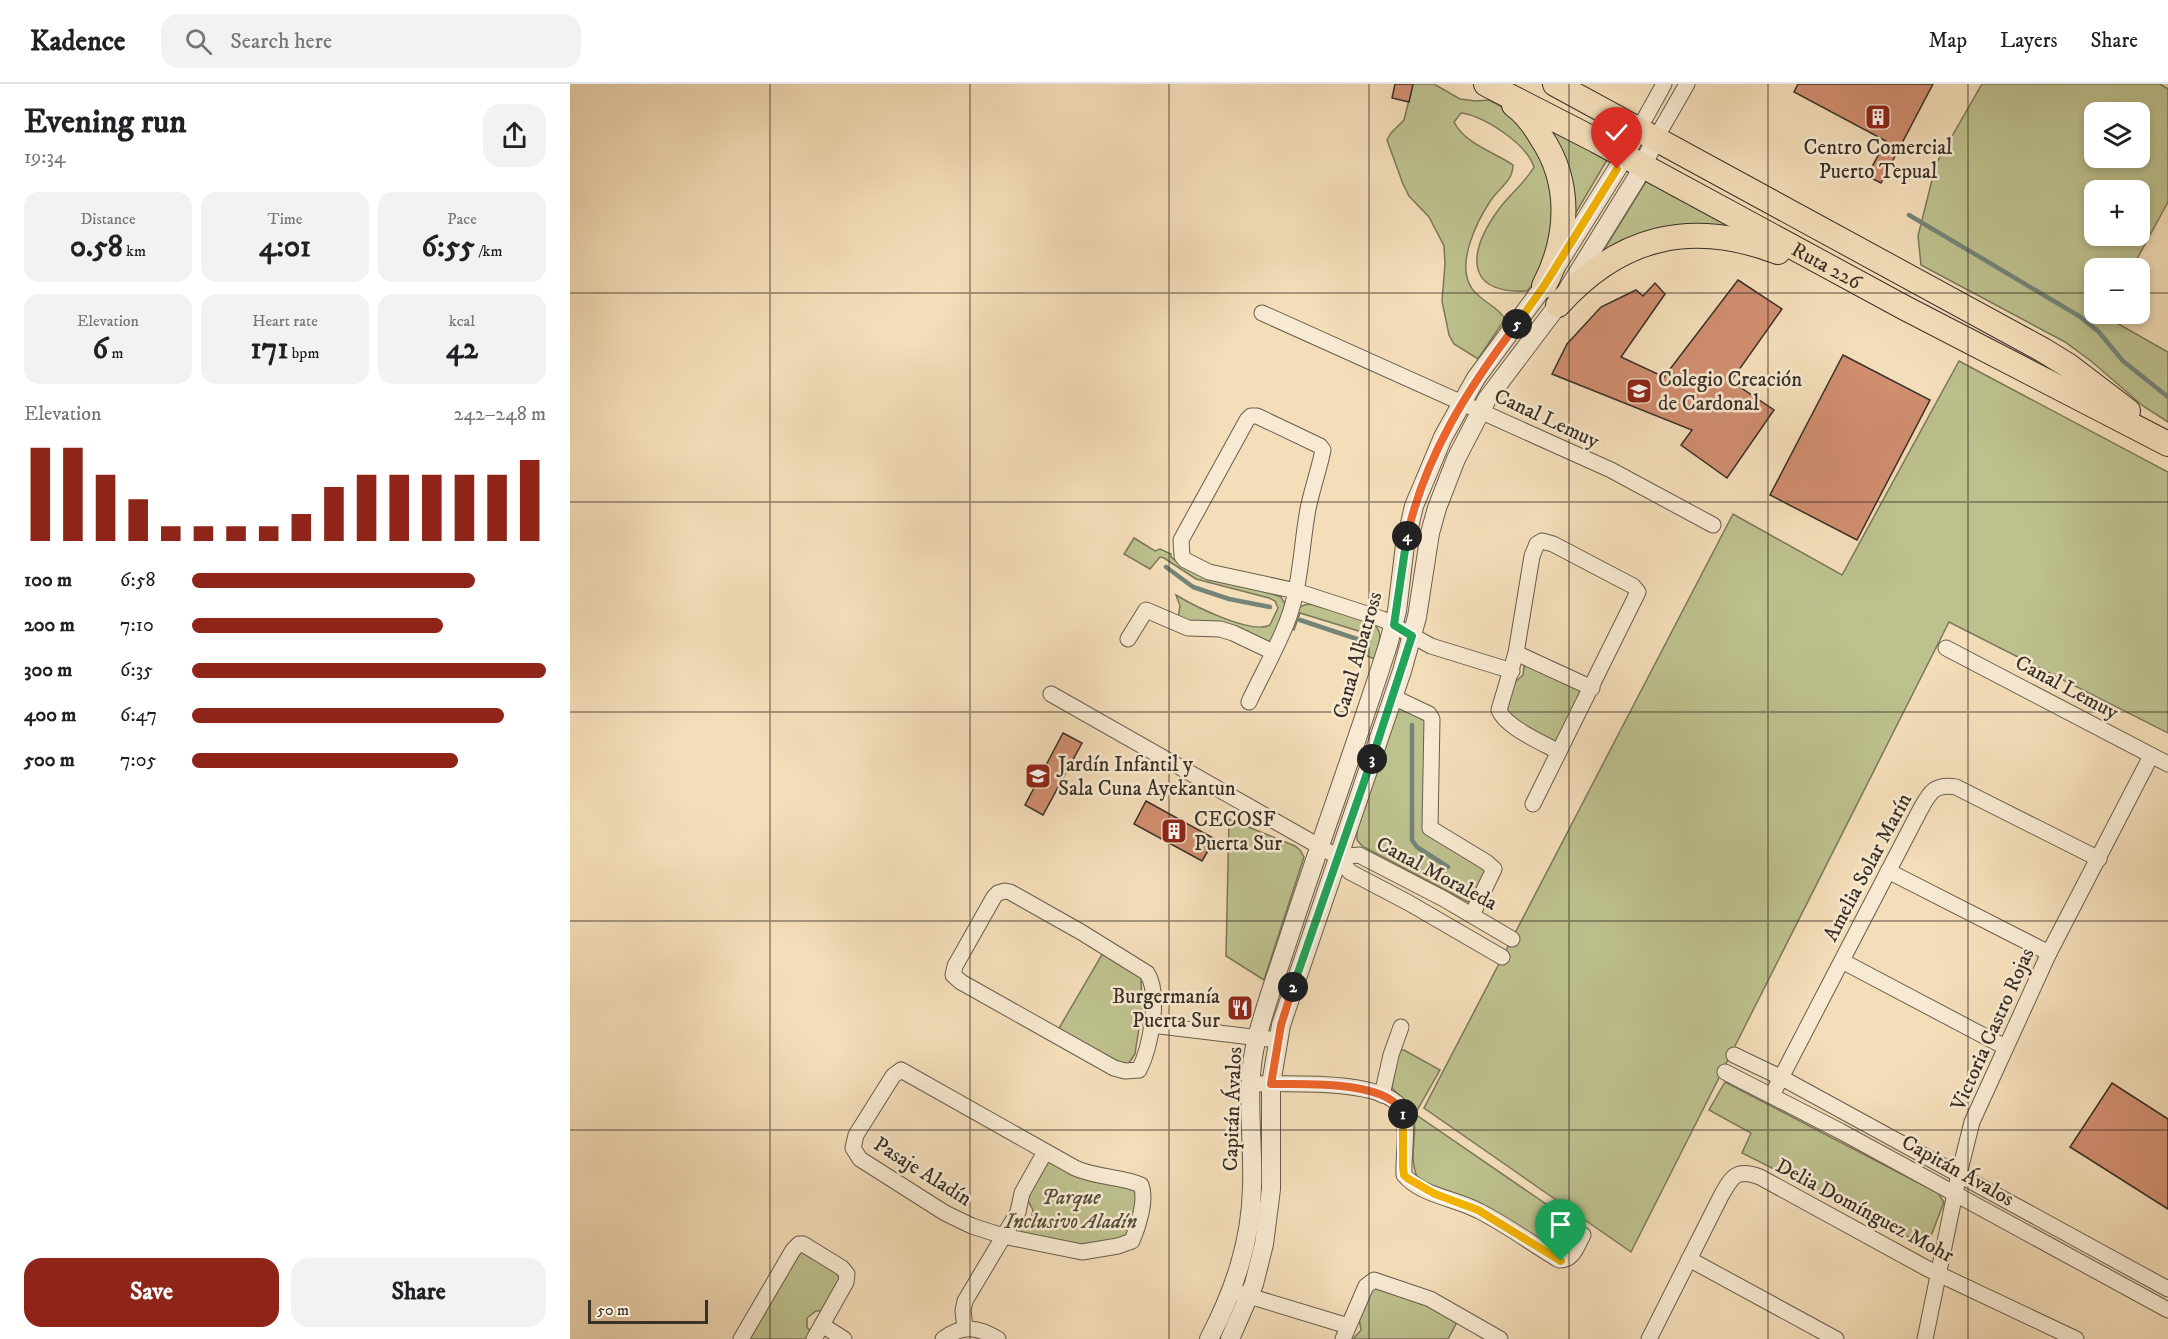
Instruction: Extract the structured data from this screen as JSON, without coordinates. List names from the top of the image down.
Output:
{
  "streets": {
    "main road": ["Ruta 226"],
    "street": [
      "Canal Lemuy",
      "Canal Albatross",
      "Amelia Solar Marín",
      "Canal Moraleda",
      "Victoria Castro Rojas",
      "Capitán Ávalos",
      "Pasaje Aladín",
      "Delia Domínguez Mohr"
    ]
  },
  "crossings": [
    ["Ruta 226", "Canal Albatross"],
    ["Canal Lemuy", "Canal Albatross"],
    ["Canal Lemuy", "Victoria Castro Rojas"],
    ["Canal Albatross", "Canal Moraleda"],
    ["Canal Albatross", "Capitán Ávalos"],
    ["Amelia Solar Marín", "Victoria Castro Rojas"],
    ["Amelia Solar Marín", "Capitán Ávalos"],
    ["Canal Moraleda", "Capitán Ávalos"],
    ["Victoria Castro Rojas", "Capitán Ávalos"],
    ["Victoria Castro Rojas", "Delia Domínguez Mohr"]
  ],
  "parks": ["Parque Inclusivo Aladín"],
  "places": {
    "building": ["Centro Comercial Puerto Tepual", "CECOSF Puerta Sur"],
    "school or university": ["Colegio Creación de Cardonal", "Jardín Infantil y Sala Cuna Ayekantun"],
    "restaurant": ["Burgermanía Puerta Sur"]
  },
  "scale_bar": "50 m",
  "page": {
    "header": "Kadence",
    "search": "Search here",
    "nav": ["Map", "Layers", "Share"],
    "heading": ["Evening run", "19:34"],
    "map_buttons": ["+", "−"],
    "stats": [
      ["Distance", "0.58 km"],
      ["Time", "4:01"],
      ["Pace", "6:55 /km"],
      ["Elevation", "6 m"],
      ["Heart rate", "171 bpm"],
      ["kcal", "42"]
    ],
    "pins": [
      "5",
      "4",
      "3",
      "2",
      "1"
    ],
    "chart": ["Elevation", "242–248 m"],
    "list": [
      {
        "name": "100 m",
        "note": "6:58"
      },
      {
        "name": "200 m",
        "note": "7:10"
      },
      {
        "name": "300 m",
        "note": "6:35"
      },
      {
        "name": "400 m",
        "note": "6:47"
      },
      {
        "name": "500 m",
        "note": "7:05"
      }
    ],
    "buttons": ["Save", "Share"],
    "scale": "50 m"
  }
}
